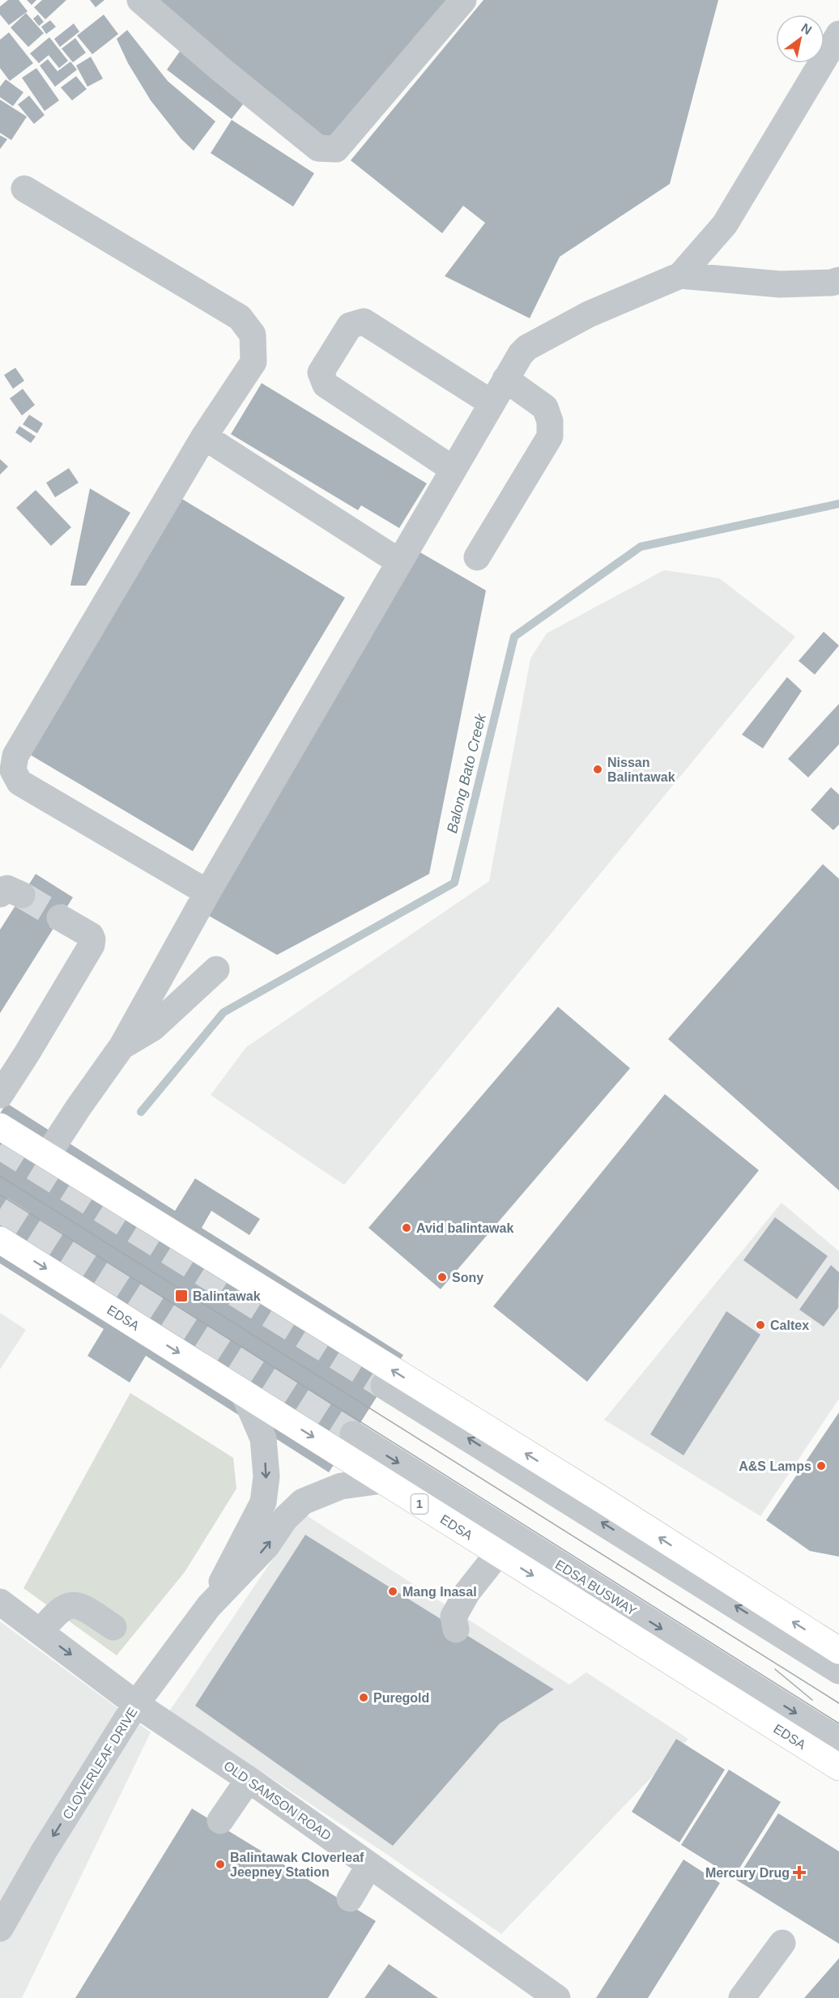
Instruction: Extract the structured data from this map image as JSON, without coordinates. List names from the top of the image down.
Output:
{
  "streets": {
    "highway": ["EDSA", "1"],
    "street": ["EDSA BUSWAY", "CLOVERLEAF DRIVE", "OLD SAMSON ROAD"]
  },
  "crossings": [
    ["EDSA", "CLOVERLEAF DRIVE"],
    ["CLOVERLEAF DRIVE", "OLD SAMSON ROAD"]
  ],
  "water": ["Balong Bato Creek"],
  "places": {
    "other": [
      "Nissan Balintawak",
      "Avid balintawak",
      "Sony",
      "Caltex",
      "A&S Lamps",
      "Mang Inasal",
      "Puregold",
      "Balintawak Cloverleaf Jeepney Station"
    ],
    "transit": ["Balintawak"],
    "health": ["Mercury Drug"]
  },
  "north": "top right"
}
